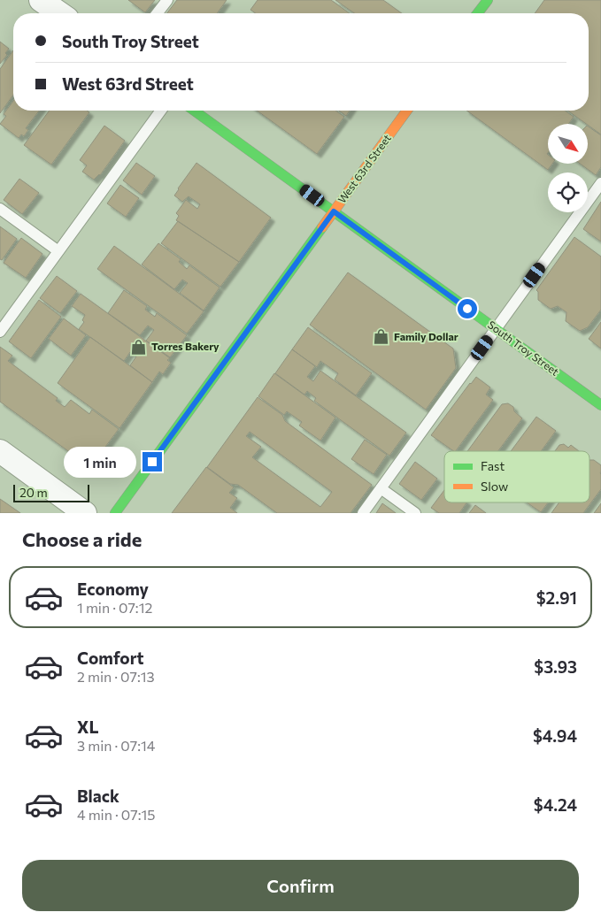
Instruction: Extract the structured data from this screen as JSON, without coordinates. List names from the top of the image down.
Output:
{
  "streets": {
    "main road": ["West 63rd Street", "South Troy Street"]
  },
  "crossings": [
    ["West 63rd Street", "South Troy Street"]
  ],
  "places": {
    "shop": ["Family Dollar", "Torres Bakery"]
  },
  "legend": ["Fast", "Slow"],
  "scale_bar": "20 m",
  "north": "bottom right",
  "page": {
    "banner": ["South Troy Street", "West 63rd Street"],
    "bubble": "1 min",
    "scale": "20 m",
    "heading": "Choose a ride",
    "list": [
      {
        "name": "Economy",
        "note": "1 min · 07:12",
        "value": "$2.91"
      },
      {
        "name": "Comfort",
        "note": "2 min · 07:13",
        "value": "$3.93"
      },
      {
        "name": "XL",
        "note": "3 min · 07:14",
        "value": "$4.94"
      },
      {
        "name": "Black",
        "note": "4 min · 07:15",
        "value": "$4.24"
      }
    ],
    "buttons": "Confirm"
  }
}
